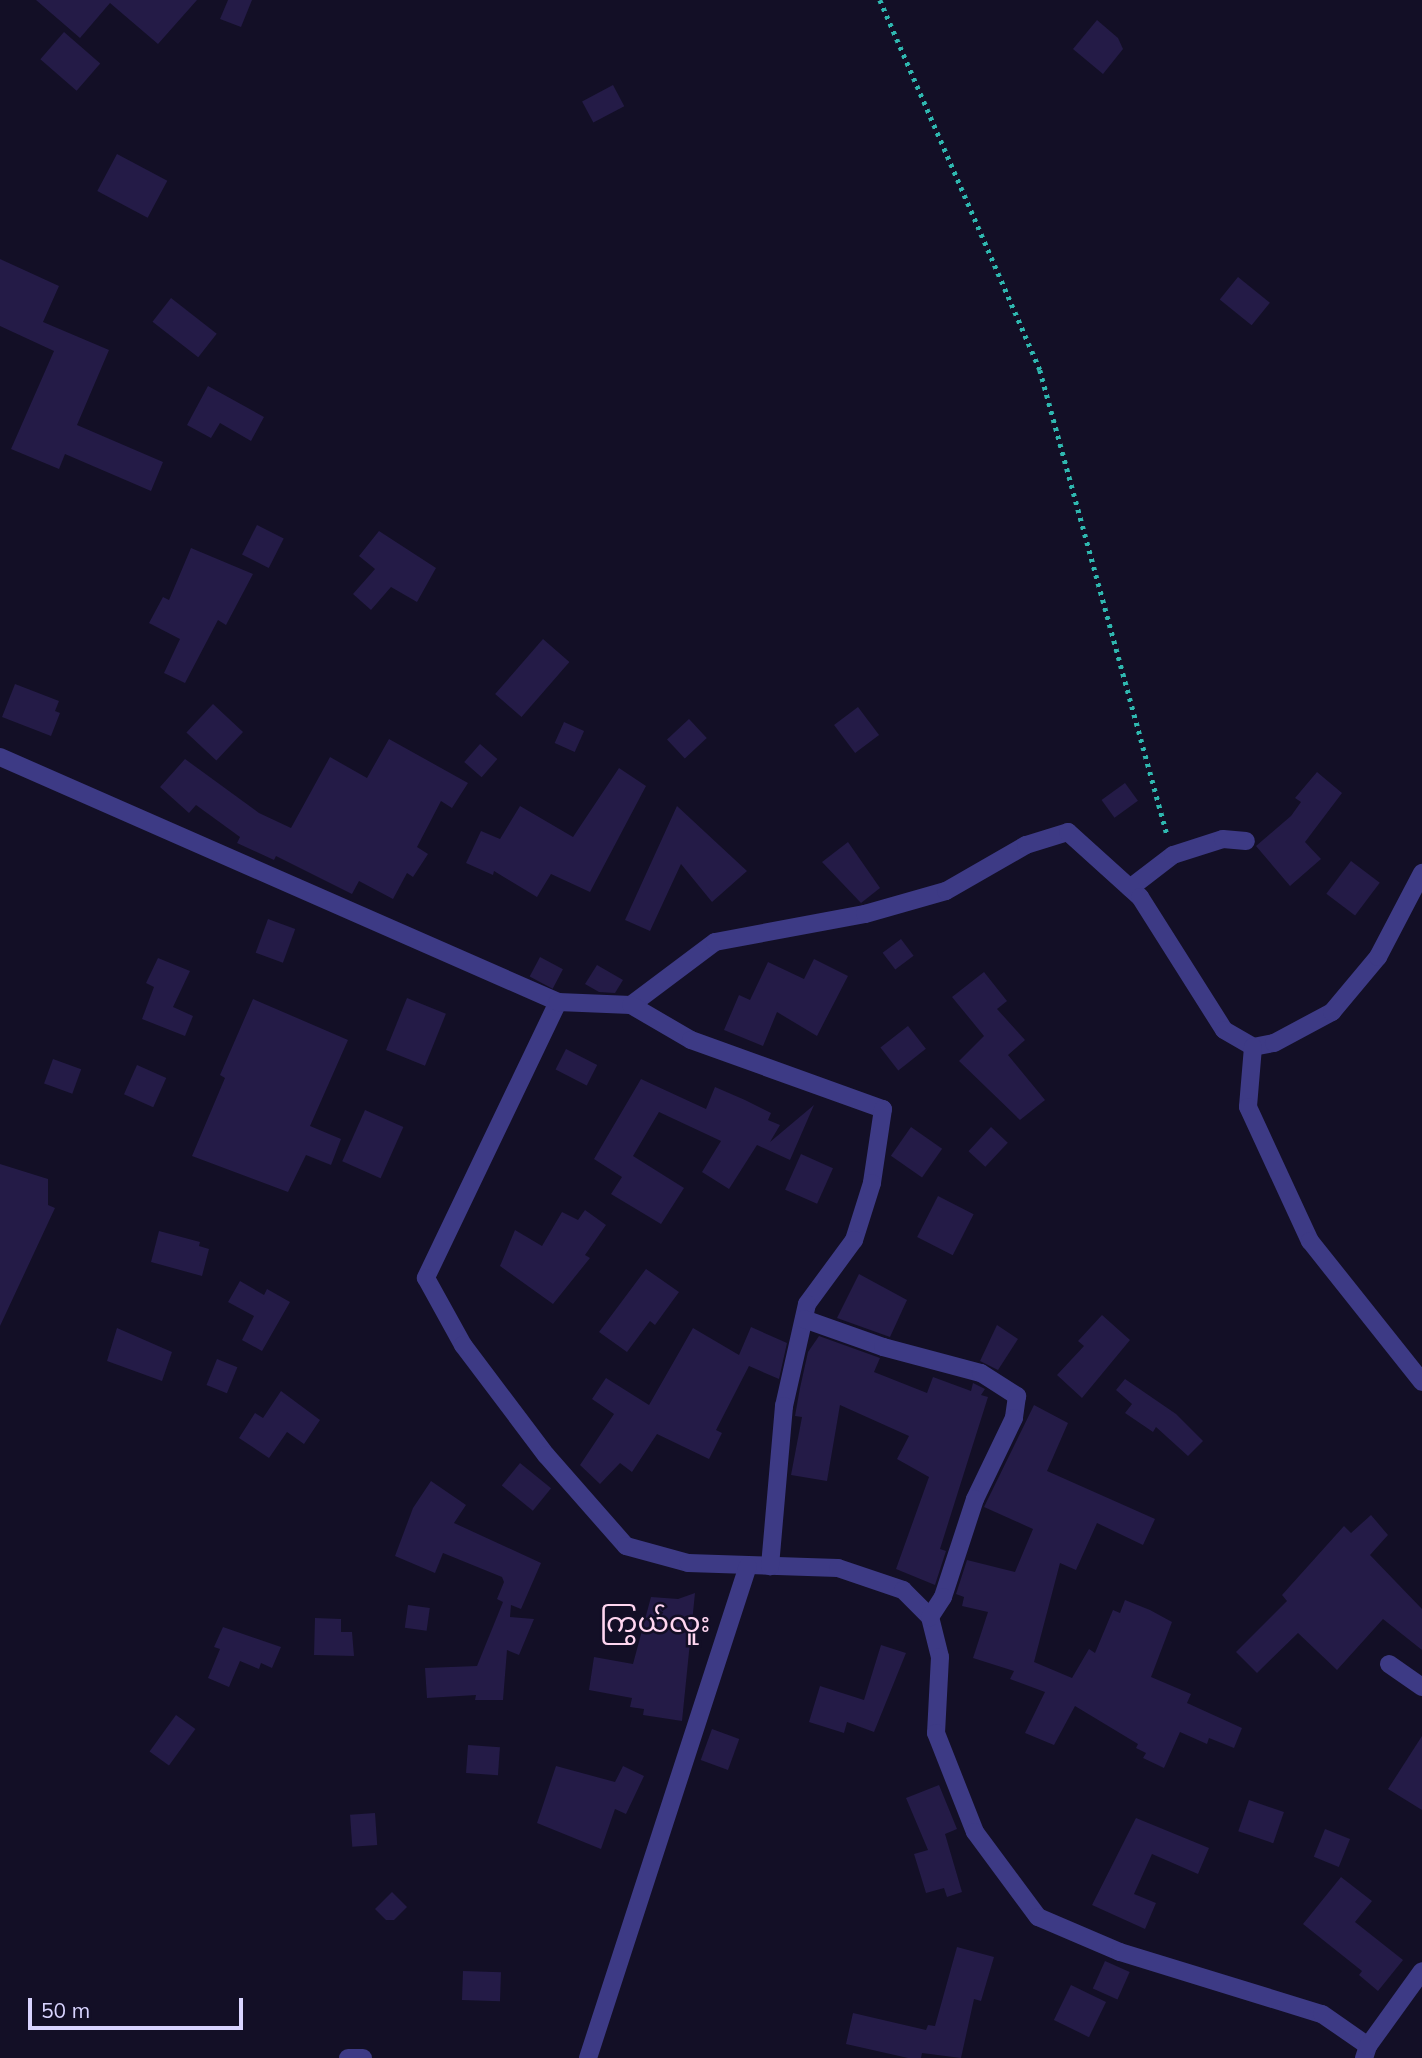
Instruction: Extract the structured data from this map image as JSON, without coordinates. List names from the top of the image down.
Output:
{
  "districts": ["ကြွယ်လူး"],
  "scale_bar": "50 m"
}
